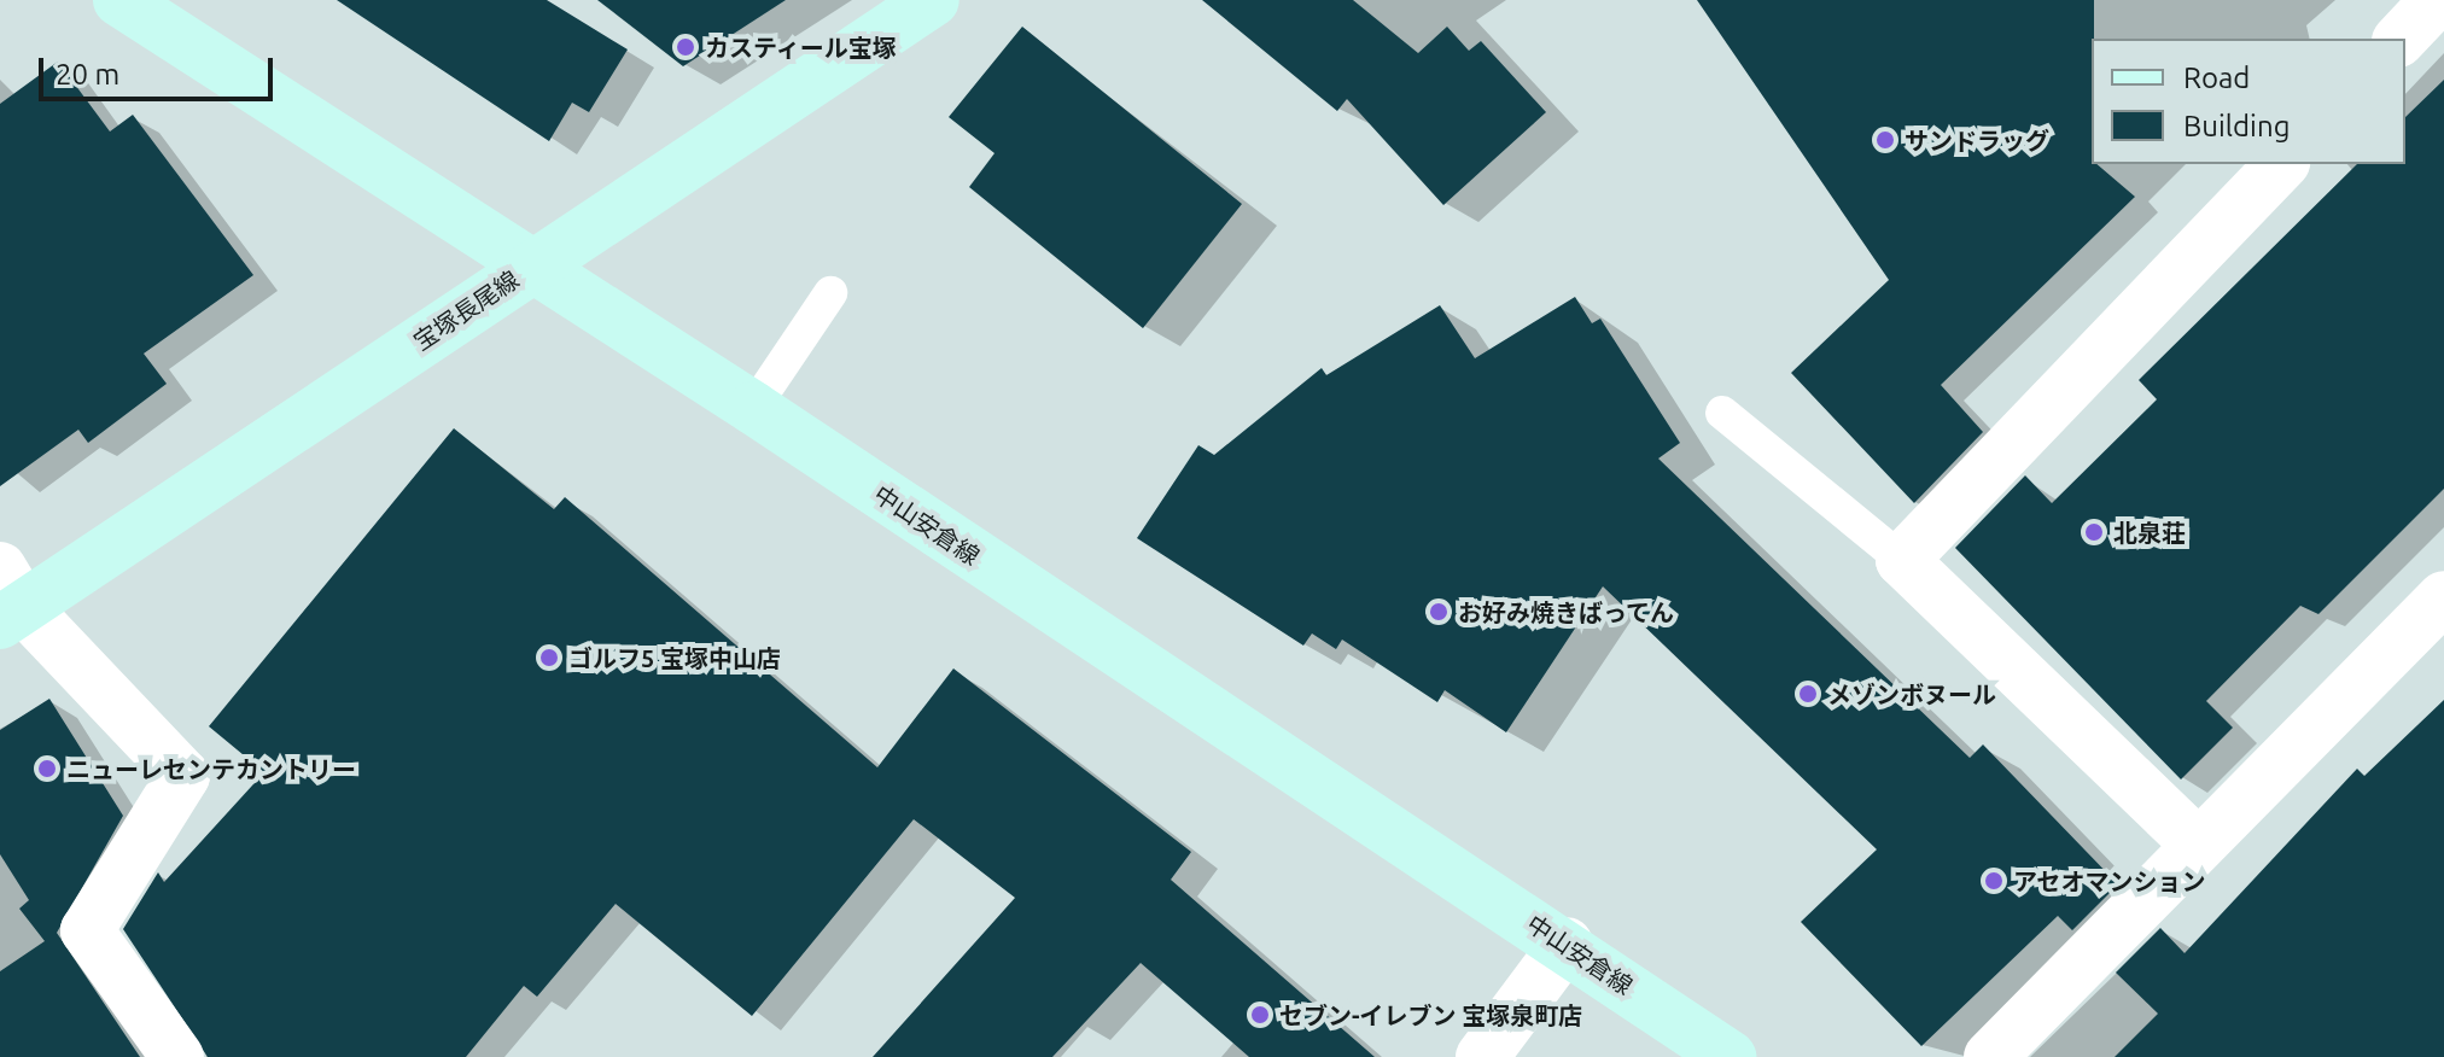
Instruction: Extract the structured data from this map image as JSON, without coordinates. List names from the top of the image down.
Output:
{
  "streets": {
    "street": ["宝塚長尾線", "中山安倉線"]
  },
  "crossings": [
    ["宝塚長尾線", "中山安倉線"]
  ],
  "places": [
    "カスティール宝塚",
    "サンドラッグ",
    "北泉荘",
    "お好み焼きばってん",
    "ゴルフ5 宝塚中山店",
    "メゾンボヌール",
    "ニューレセンテカントリー",
    "アセオマンション",
    "セブン-イレブン 宝塚泉町店"
  ],
  "legend": ["Road", "Building"],
  "scale_bar": "20 m"
}
